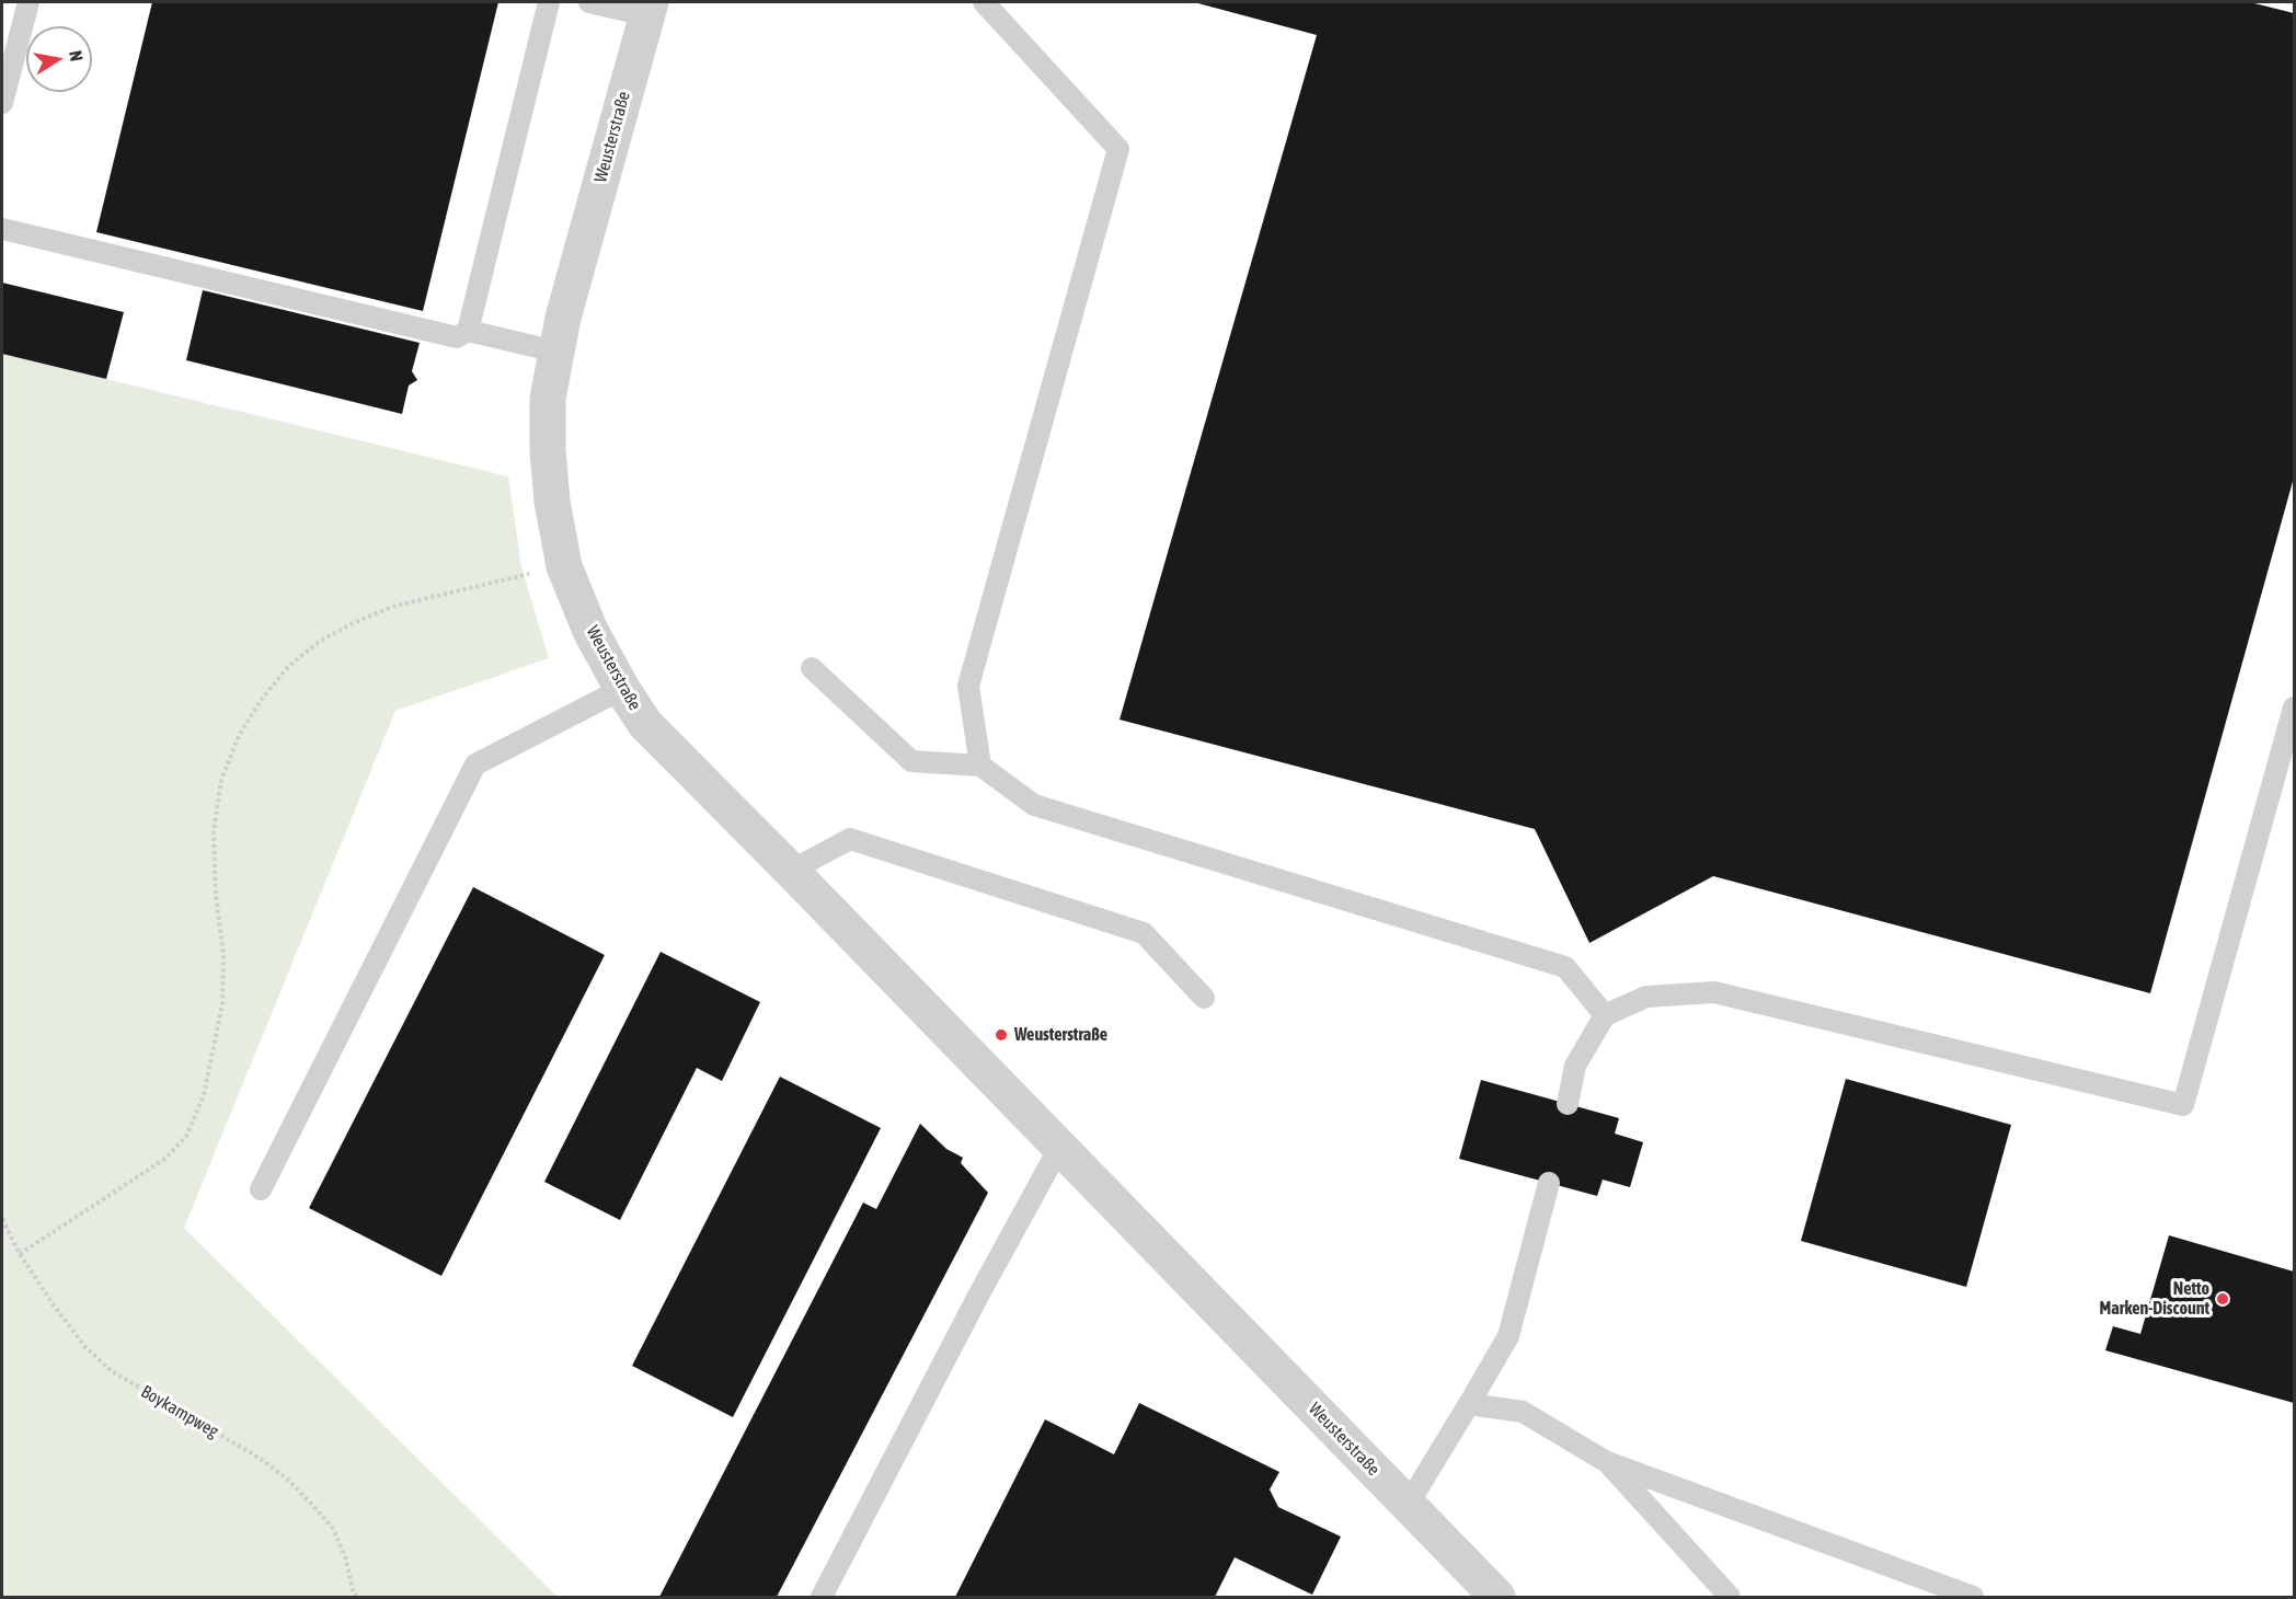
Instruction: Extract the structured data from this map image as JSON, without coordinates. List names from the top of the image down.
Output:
{
  "streets": {
    "street": ["Weusterstraße"],
    "path": ["Boykampweg"]
  },
  "places": ["Weusterstraße", "Netto Marken-Discount"],
  "north": "right"
}
